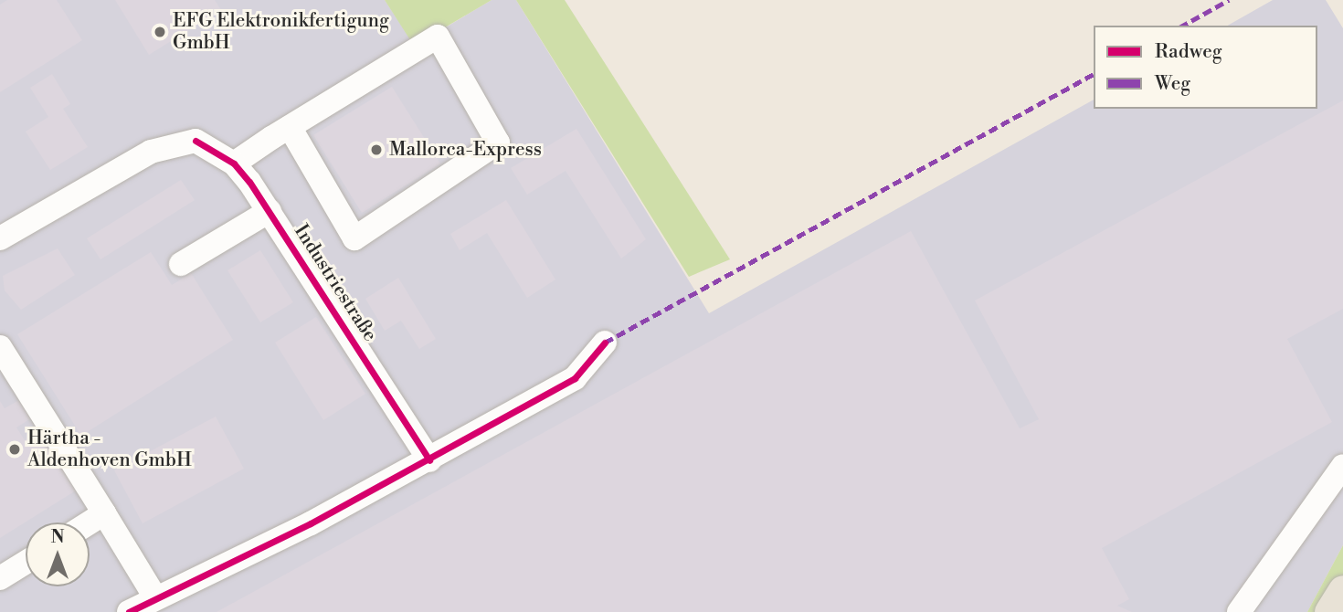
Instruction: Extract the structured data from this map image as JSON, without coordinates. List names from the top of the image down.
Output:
{
  "streets": {
    "street": ["Industriestraße"]
  },
  "places": ["EFG Elektronikfertigung GmbH", "Mallorca-Express", "Härtha - Aldenhoven GmbH"],
  "legend": ["Radweg", "Weg"],
  "north": "top"
}
